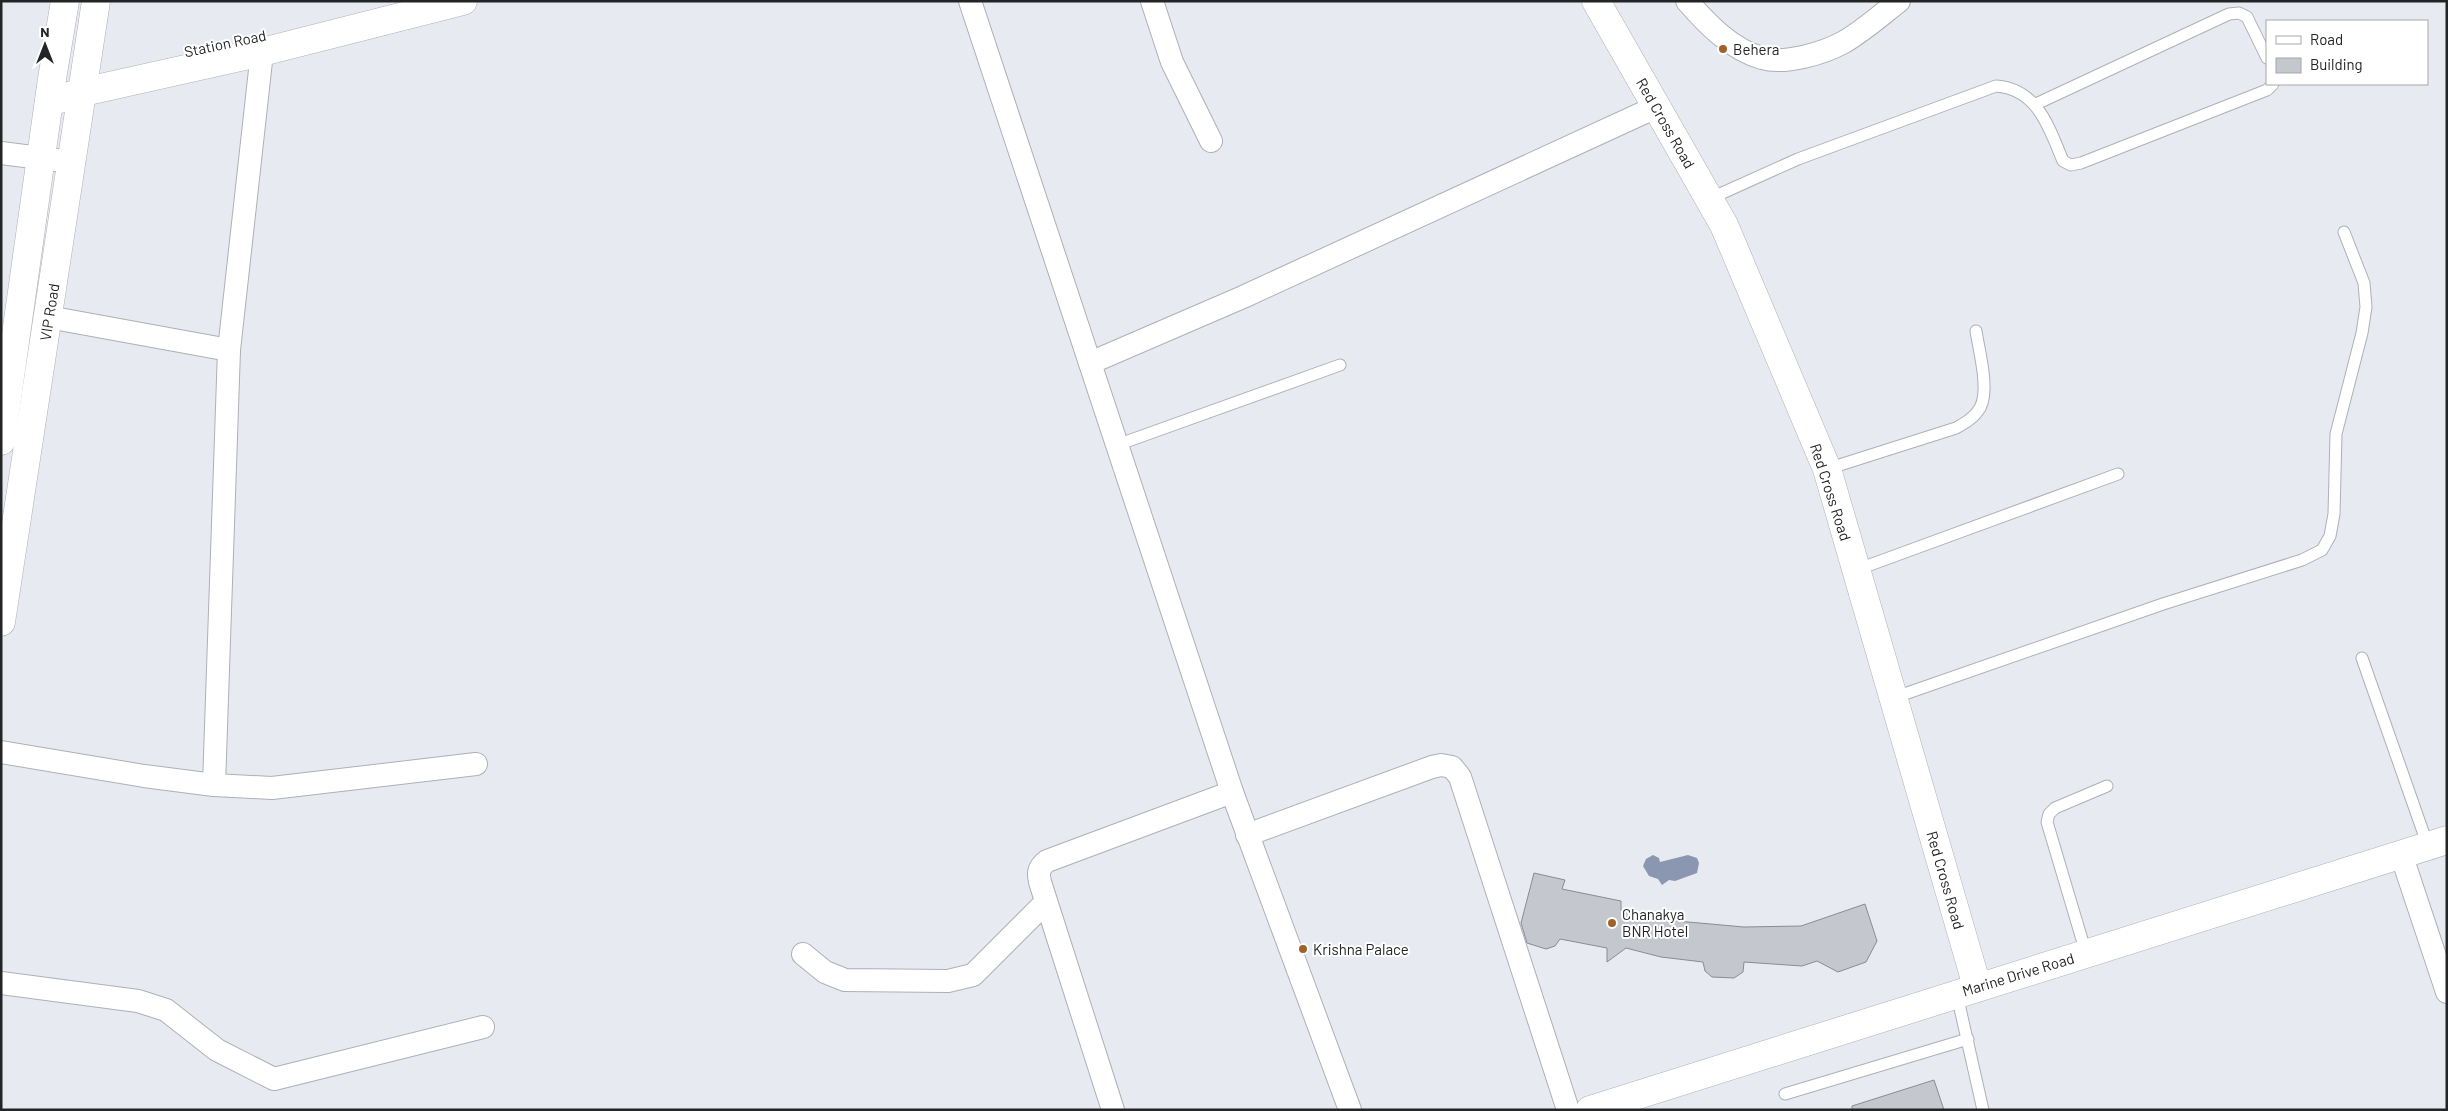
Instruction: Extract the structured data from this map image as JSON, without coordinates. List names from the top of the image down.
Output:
{
  "streets": {
    "main road": [
      "Station Road",
      "Red Cross Road",
      "VIP Road",
      "Marine Drive Road"
    ]
  },
  "crossings": [
    ["Station Road", "VIP Road"],
    ["Red Cross Road", "Marine Drive Road"]
  ],
  "places": ["Behera", "Chanakya BNR Hotel", "Krishna Palace"],
  "legend": ["Road", "Building"],
  "north": "top"
}
